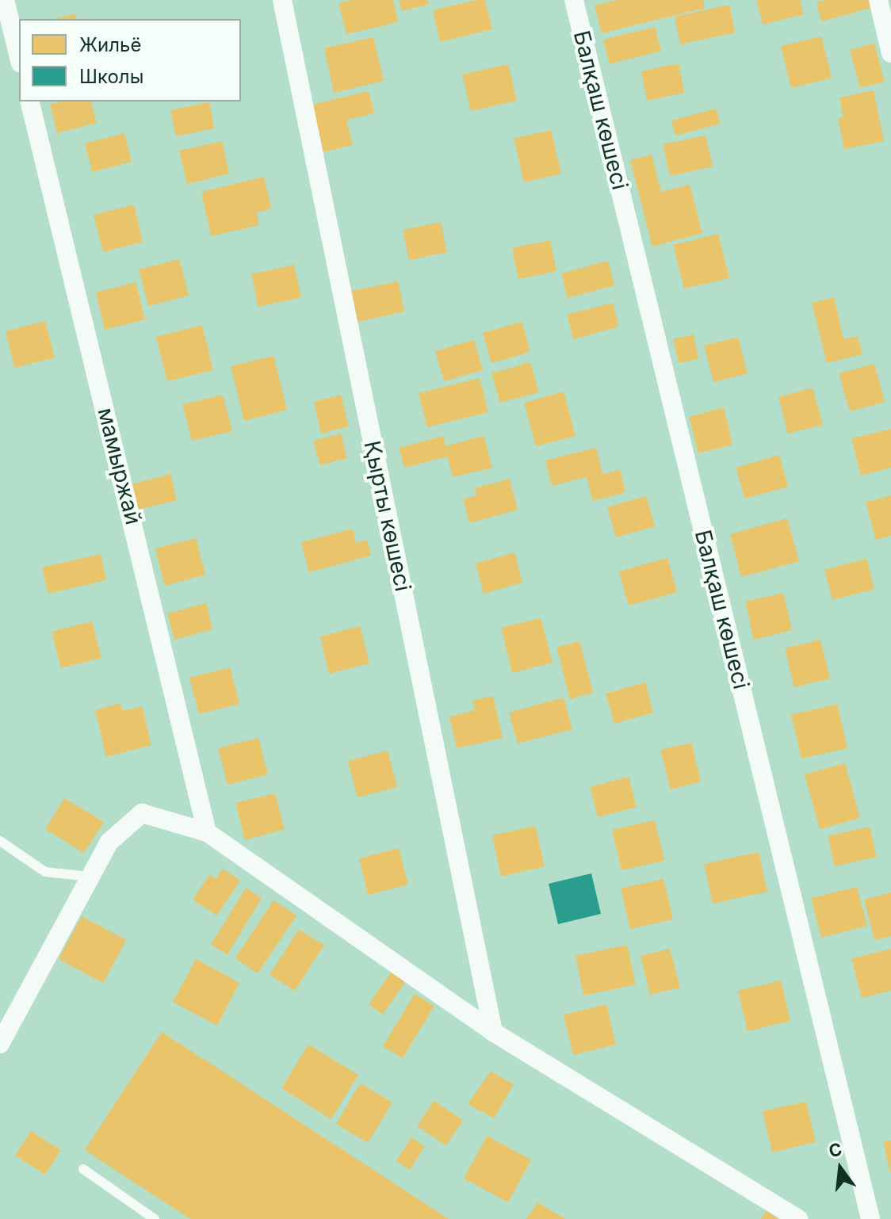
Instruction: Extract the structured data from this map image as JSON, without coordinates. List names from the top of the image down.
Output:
{
  "streets": {
    "street": ["Балқаш көшесі", "мамыржай", "Қырты көшесі"]
  },
  "legend": ["Жильё", "Школы"],
  "north": "top"
}
